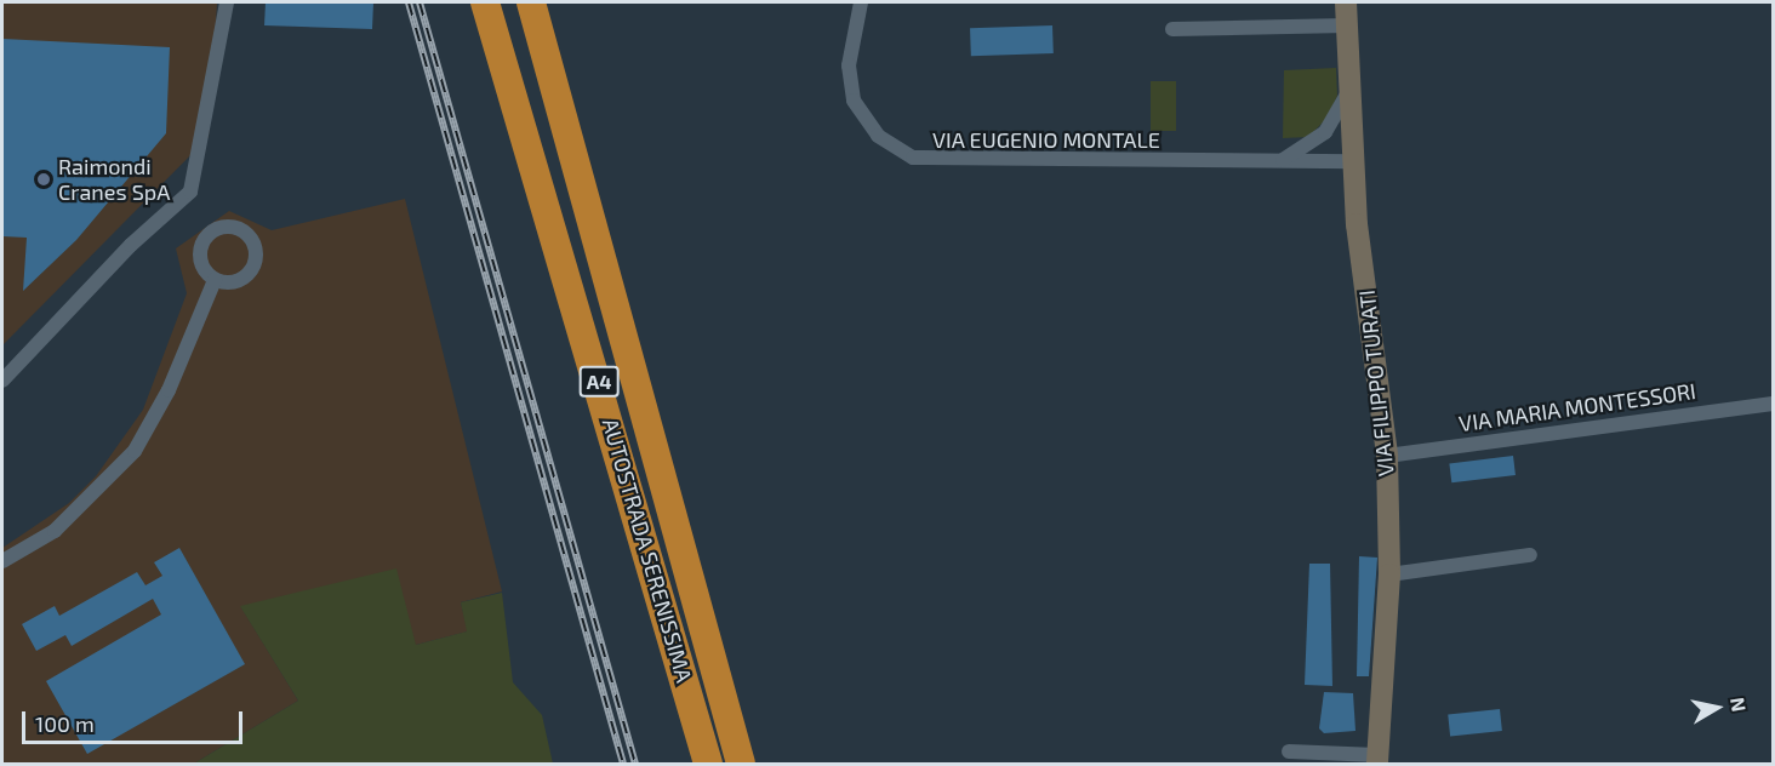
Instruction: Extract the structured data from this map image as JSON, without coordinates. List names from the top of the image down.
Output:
{
  "streets": {
    "highway": ["A4", "AUTOSTRADA SERENISSIMA"],
    "street": ["VIA EUGENIO MONTALE", "VIA FILIPPO TURATI", "VIA MARIA MONTESSORI"]
  },
  "crossings": [
    ["VIA EUGENIO MONTALE", "VIA FILIPPO TURATI"],
    ["VIA FILIPPO TURATI", "VIA MARIA MONTESSORI"]
  ],
  "places": ["Raimondi Cranes SpA"],
  "scale_bar": "100 m",
  "north": "right"
}
